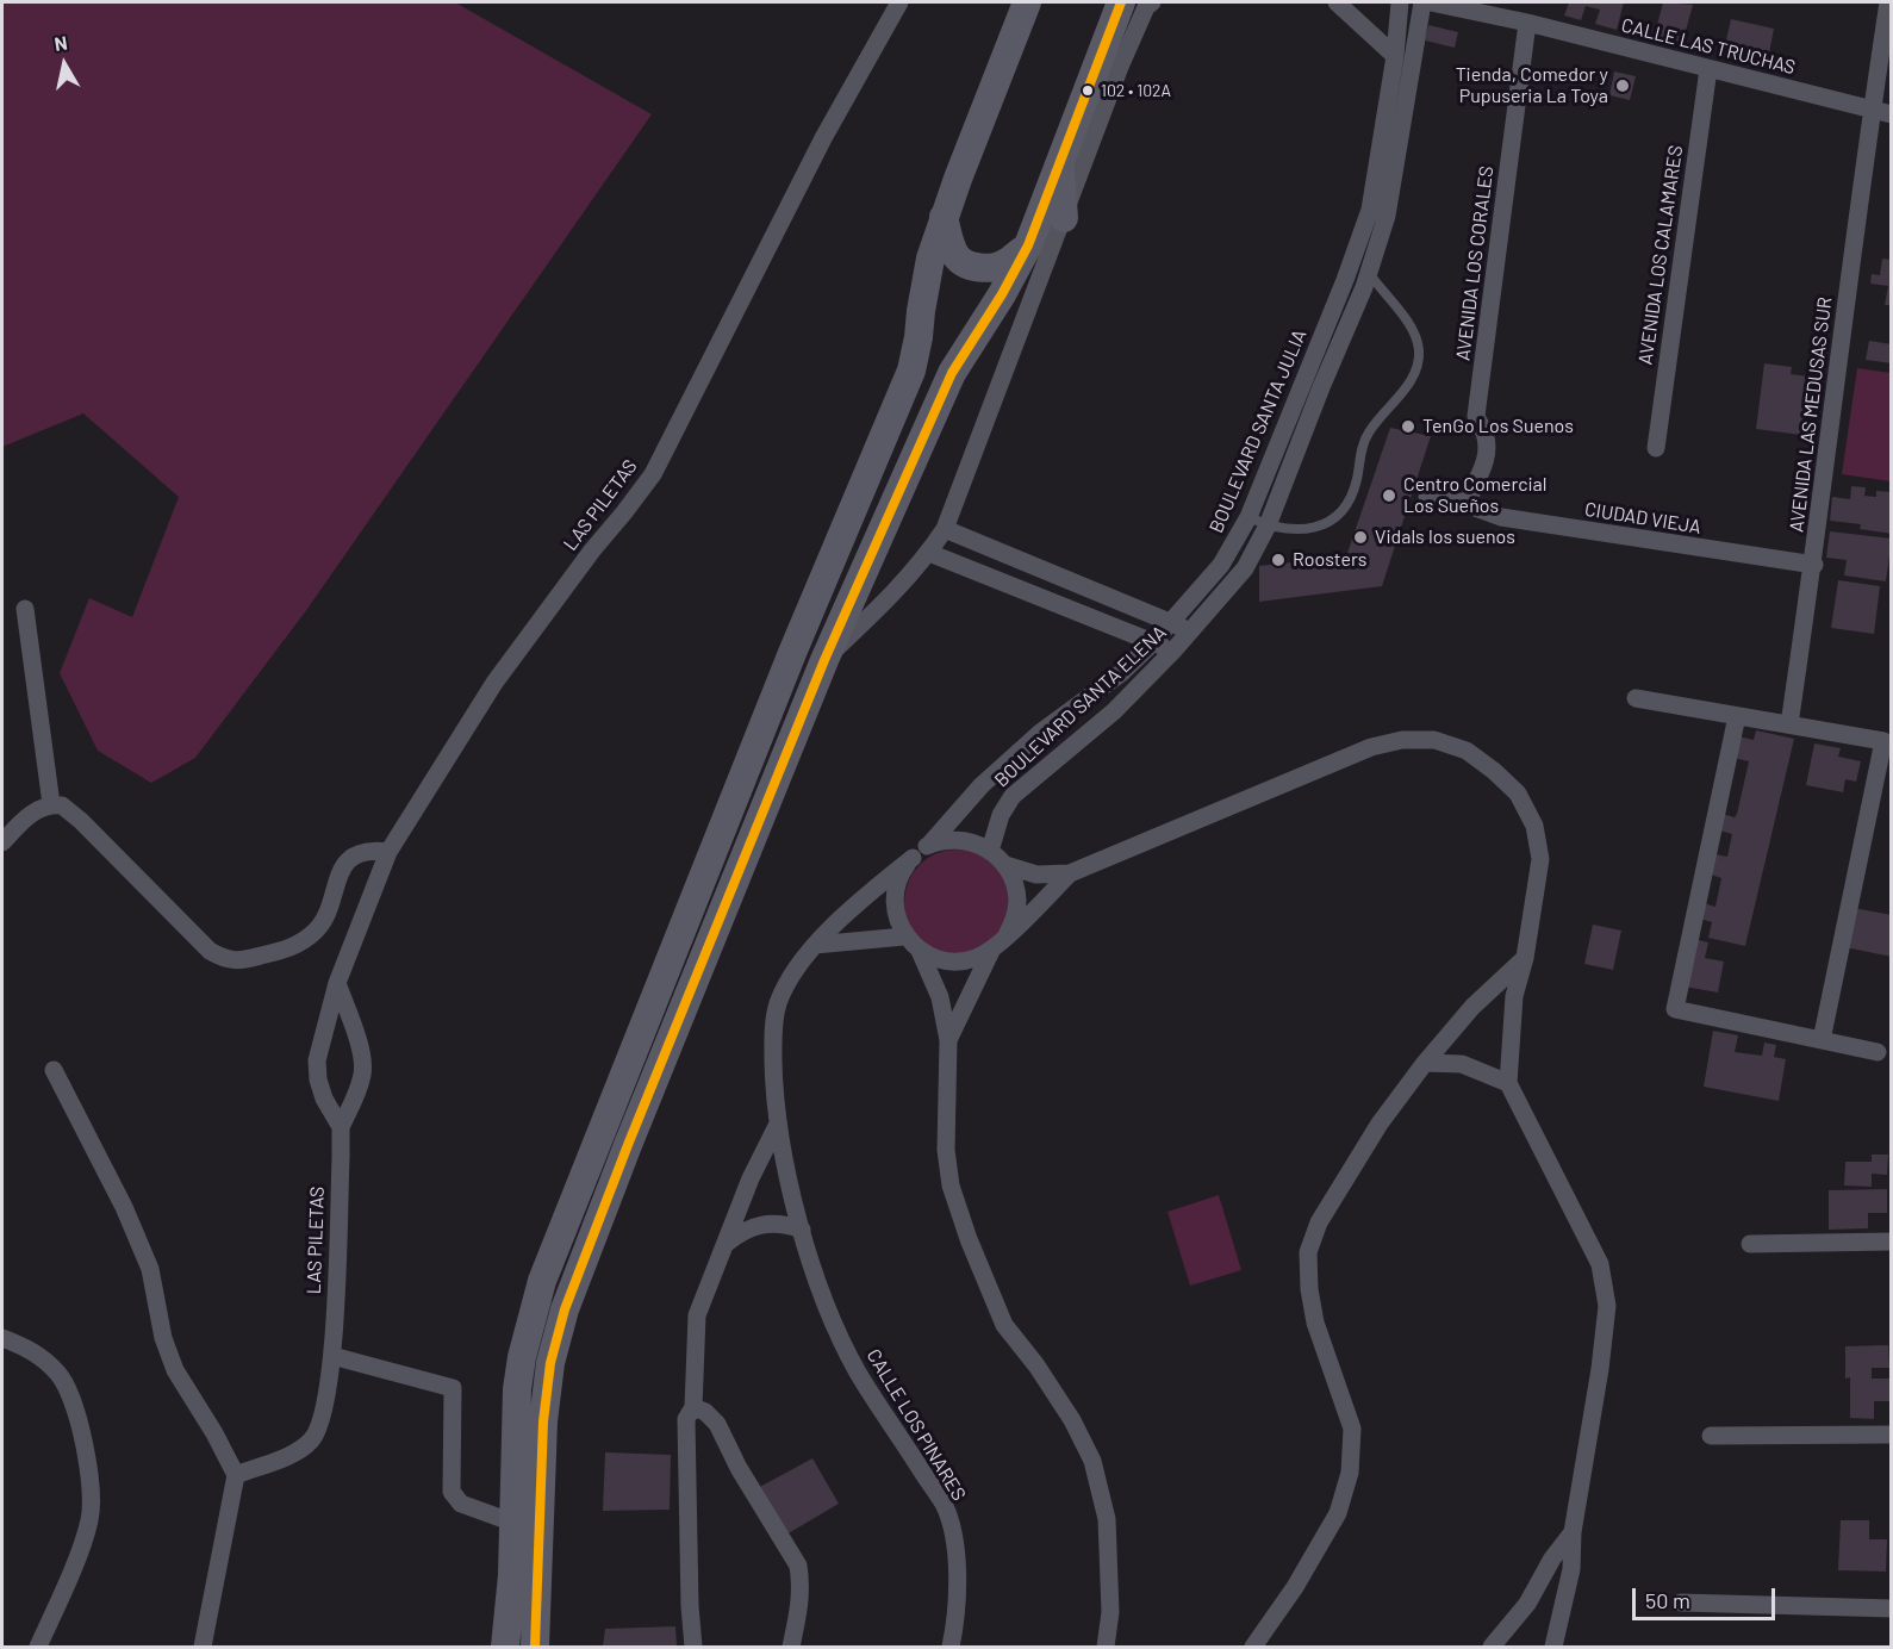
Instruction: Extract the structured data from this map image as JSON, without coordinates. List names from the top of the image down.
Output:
{
  "streets": {
    "street": [
      "CALLE LAS TRUCHAS",
      "AVENIDA LOS CALAMARES",
      "AVENIDA LOS CORALES",
      "AVENIDA LAS MEDUSAS SUR",
      "BOULEVARD SANTA JULIA",
      "LAS PILETAS",
      "CIUDAD VIEJA",
      "BOULEVARD SANTA ELENA",
      "CALLE LOS PINARES"
    ]
  },
  "crossings": [
    ["CALLE LAS TRUCHAS", "AVENIDA LOS CALAMARES"],
    ["CALLE LAS TRUCHAS", "AVENIDA LOS CORALES"],
    ["CALLE LAS TRUCHAS", "AVENIDA LAS MEDUSAS SUR"],
    ["AVENIDA LOS CORALES", "CIUDAD VIEJA"],
    ["AVENIDA LAS MEDUSAS SUR", "CIUDAD VIEJA"],
    ["BOULEVARD SANTA JULIA", "BOULEVARD SANTA ELENA"],
    ["BOULEVARD SANTA JULIA", "CALLE LOS PINARES"],
    ["BOULEVARD SANTA ELENA", "CALLE LOS PINARES"]
  ],
  "places": [
    "Tienda, Comedor y Pupuseria La Toya",
    "102 • 102A",
    "TenGo Los Suenos",
    "Centro Comercial Los Sueños",
    "Vidals los suenos",
    "Roosters"
  ],
  "scale_bar": "50 m",
  "north": "top"
}
